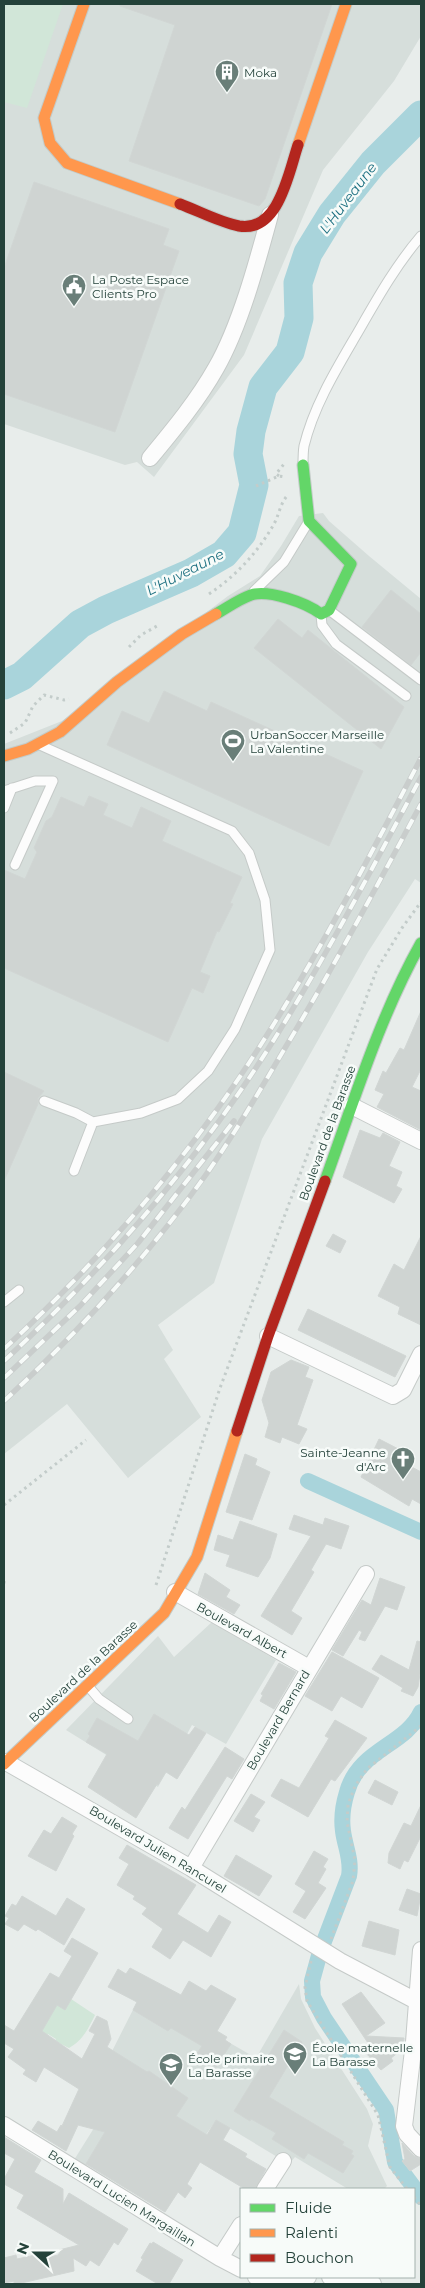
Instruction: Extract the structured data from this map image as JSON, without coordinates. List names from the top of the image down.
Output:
{
  "streets": {
    "street": [
      "Boulevard de la Barasse",
      "Boulevard Albert",
      "Boulevard Bernard",
      "Boulevard Julien Rancurel",
      "Boulevard Lucien Margaillan"
    ]
  },
  "crossings": [
    ["Boulevard de la Barasse", "Boulevard Albert"],
    ["Boulevard de la Barasse", "Boulevard Julien Rancurel"],
    ["Boulevard Albert", "Boulevard Bernard"],
    ["Boulevard Bernard", "Boulevard Julien Rancurel"]
  ],
  "water": ["L'Huveaune"],
  "places": {
    "building": ["Moka"],
    "public building": ["La Poste Espace Clients Pro"],
    "sports": ["UrbanSoccer Marseille La Valentine"],
    "church": ["Sainte-Jeanne d'Arc"],
    "school or university": ["École maternelle La Barasse", "École primaire La Barasse"]
  },
  "legend": ["Fluide", "Ralenti", "Bouchon"],
  "north": "left"
}
